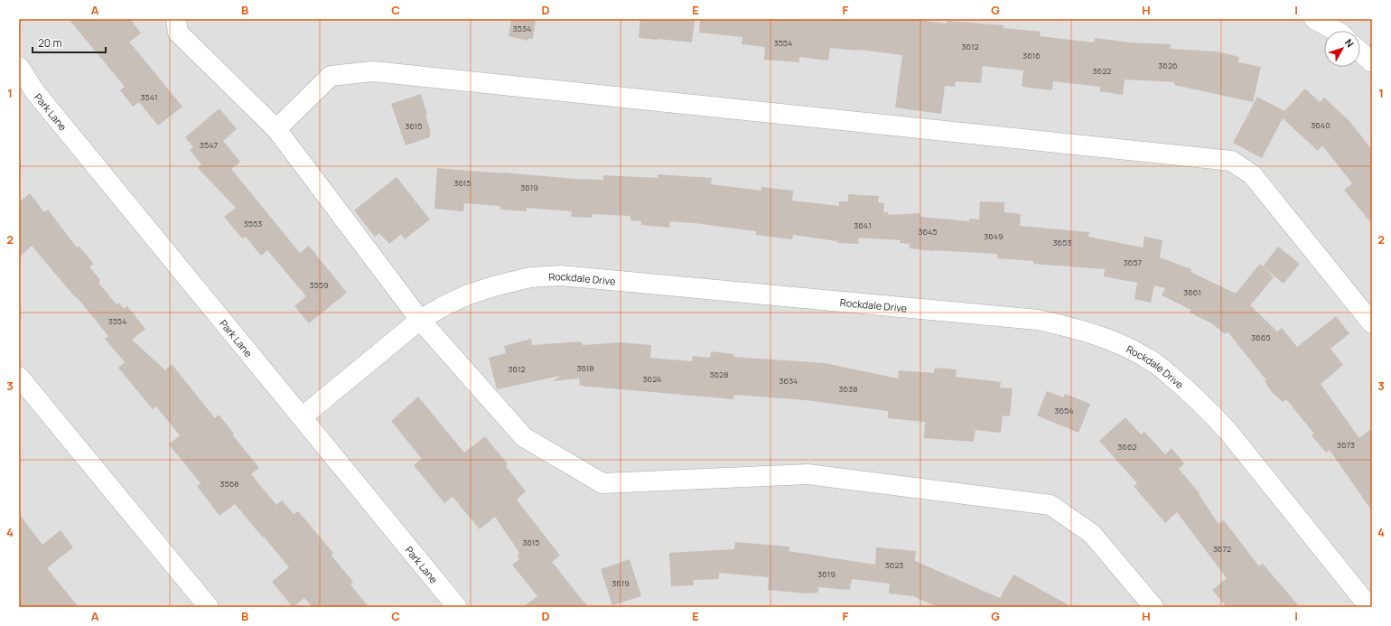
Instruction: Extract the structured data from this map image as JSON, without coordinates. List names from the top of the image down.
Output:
{
  "streets": {
    "street": ["Park Lane", "Rockdale Drive"]
  },
  "crossings": [
    ["Park Lane", "Rockdale Drive"]
  ],
  "house_numbers": [
    "3534",
    "3554",
    "3612",
    "3616",
    "3626",
    "3622",
    "3541",
    "3640",
    "3615",
    "3547",
    "3615",
    "3619",
    "3553",
    "3641",
    "3645",
    "3649",
    "3653",
    "3657",
    "3559",
    "3661",
    "3554",
    "3665",
    "3618",
    "3612",
    "3628",
    "3624",
    "3634",
    "3638",
    "3654",
    "3673",
    "3662",
    "3568",
    "3615",
    "3672",
    "3623",
    "3619",
    "3619"
  ],
  "scale_bar": "20 m",
  "north": "top right",
  "grid": {
    "columns": [
      "A",
      "B",
      "C",
      "D",
      "E",
      "F",
      "G",
      "H",
      "I"
    ],
    "rows": [
      "1",
      "2",
      "3",
      "4"
    ]
  }
}
